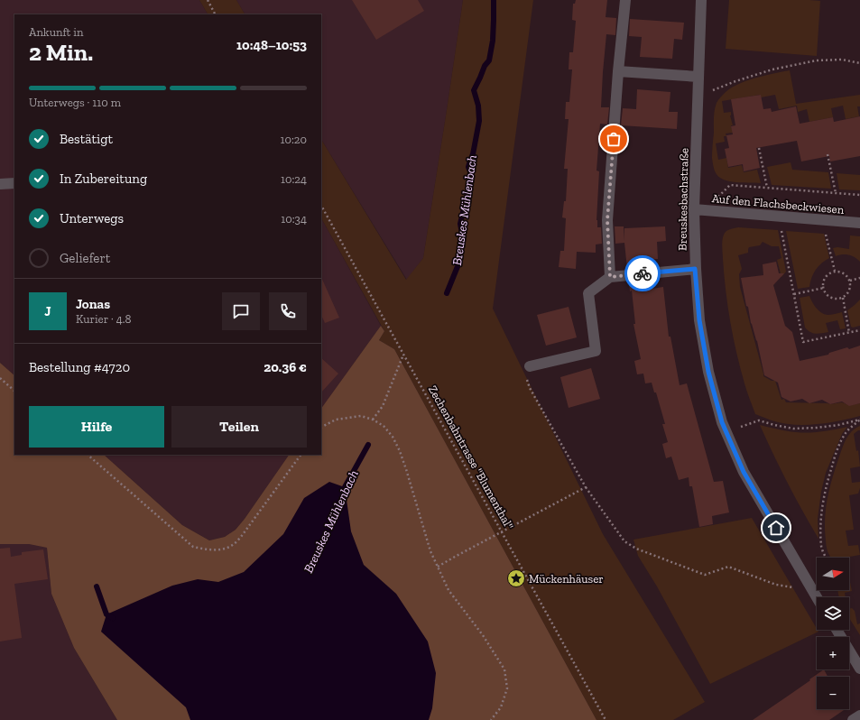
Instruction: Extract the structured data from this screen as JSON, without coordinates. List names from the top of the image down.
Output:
{
  "streets": {
    "street": ["Breuskesbachstraße", "Auf den Flachsbeckwiesen"],
    "path": ["Zechenbahntrasse \"Blumenthal\""]
  },
  "crossings": [
    ["Breuskesbachstraße", "Auf den Flachsbeckwiesen"]
  ],
  "water": ["Breuskes Mühlenbach"],
  "places": {
    "place": ["Mückenhäuser"]
  },
  "north": "right",
  "page": {
    "heading": ["2 Min.", "Ankunft in", "10:48–10:53"],
    "panel": [
      "Jonas",
      "Kurier · 4.8",
      "Bestellung #4720",
      "20.36 €"
    ],
    "bar": "Unterwegs · 110 m",
    "list": [
      ["Bestätigt", "10:20"],
      ["In Zubereitung", "10:24"],
      ["Unterwegs", "10:34"],
      "Geliefert"
    ],
    "round": "J",
    "buttons": ["Hilfe", "Teilen"],
    "map_buttons": ["+", "−"]
  }
}
